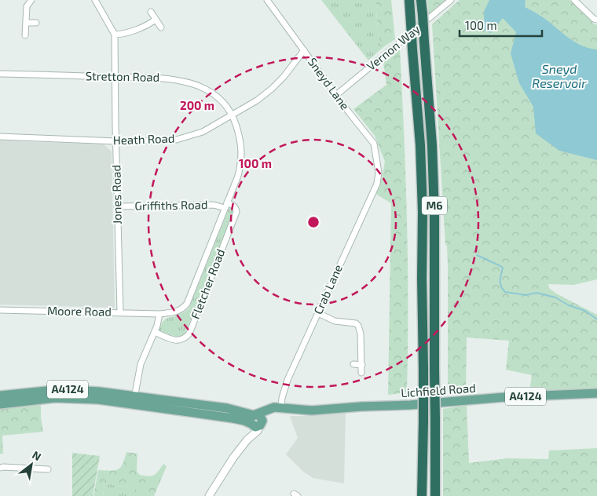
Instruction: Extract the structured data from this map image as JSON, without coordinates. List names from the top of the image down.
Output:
{
  "streets": {
    "highway": ["M6"],
    "main road": ["A4124", "Lichfield Road"],
    "street": [
      "Vernon Way",
      "Stretton Road",
      "Sneyd Lane",
      "Heath Road",
      "Jones Road",
      "Griffiths Road",
      "Fletcher Road",
      "Crab Lane",
      "Moore Road"
    ]
  },
  "crossings": [
    ["Vernon Way", "Sneyd Lane"],
    ["Stretton Road", "Heath Road"],
    ["Stretton Road", "Jones Road"],
    ["Stretton Road", "Fletcher Road"],
    ["Sneyd Lane", "Heath Road"],
    ["Sneyd Lane", "Crab Lane"],
    ["Heath Road", "Jones Road"],
    ["Heath Road", "Fletcher Road"],
    ["Jones Road", "Griffiths Road"],
    ["Jones Road", "Moore Road"],
    ["Griffiths Road", "Fletcher Road"],
    ["Fletcher Road", "Moore Road"],
    ["Crab Lane", "Lichfield Road"],
    ["A4124", "Lichfield Road"]
  ],
  "water": ["Sneyd Reservoir"],
  "scale_bar": "100 m",
  "north": "top right",
  "rings": ["200 m", "100 m"]
}
